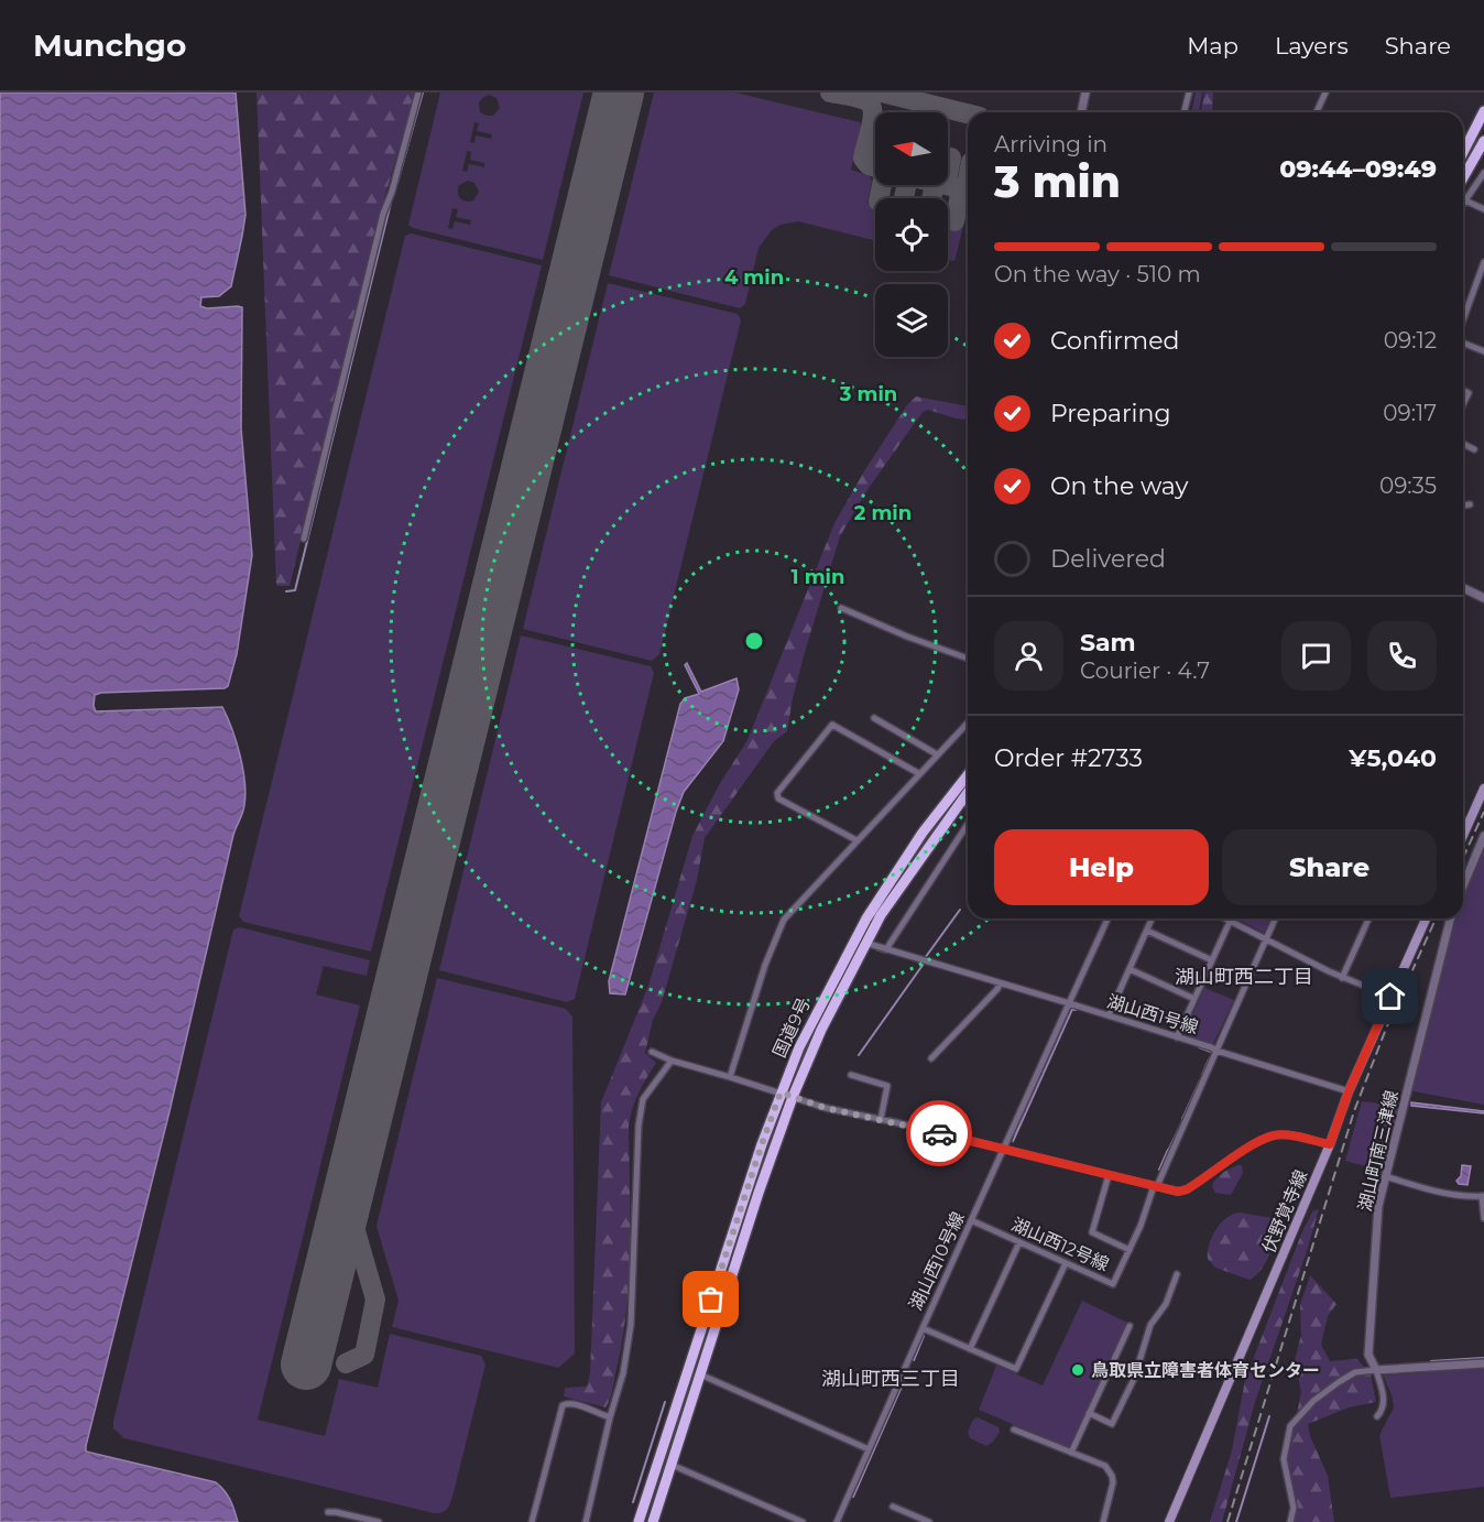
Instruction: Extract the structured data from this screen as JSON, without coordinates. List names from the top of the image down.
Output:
{
  "streets": {
    "highway": ["国道9号"],
    "main road": ["伏野覚寺線"],
    "street": [
      "湖山西1号線",
      "湖山町南三津線",
      "湖山西12号線",
      "湖山西10号線"
    ]
  },
  "crossings": [
    ["湖山西1号線", "国道9号"],
    ["湖山西1号線", "湖山西12号線"],
    ["湖山西1号線", "湖山西10号線"],
    ["湖山西12号線", "湖山西10号線"]
  ],
  "districts": ["湖山町西二丁目", "湖山町西三丁目"],
  "places": ["鳥取県立障害者体育センター"],
  "north": "left",
  "page": {
    "header": "Munchgo",
    "nav": ["Map", "Layers", "Share"],
    "heading": ["3 min", "Arriving in", "09:44–09:49"],
    "panel": [
      "Sam",
      "Courier · 4.7",
      "Order #2733",
      "¥5,040"
    ],
    "bar": "On the way · 510 m",
    "list": [
      ["Confirmed", "09:12"],
      ["Preparing", "09:17"],
      ["On the way", "09:35"],
      "Delivered"
    ],
    "buttons": ["Help", "Share"]
  },
  "rings": [
    "4 min",
    "3 min",
    "2 min",
    "1 min"
  ]
}
